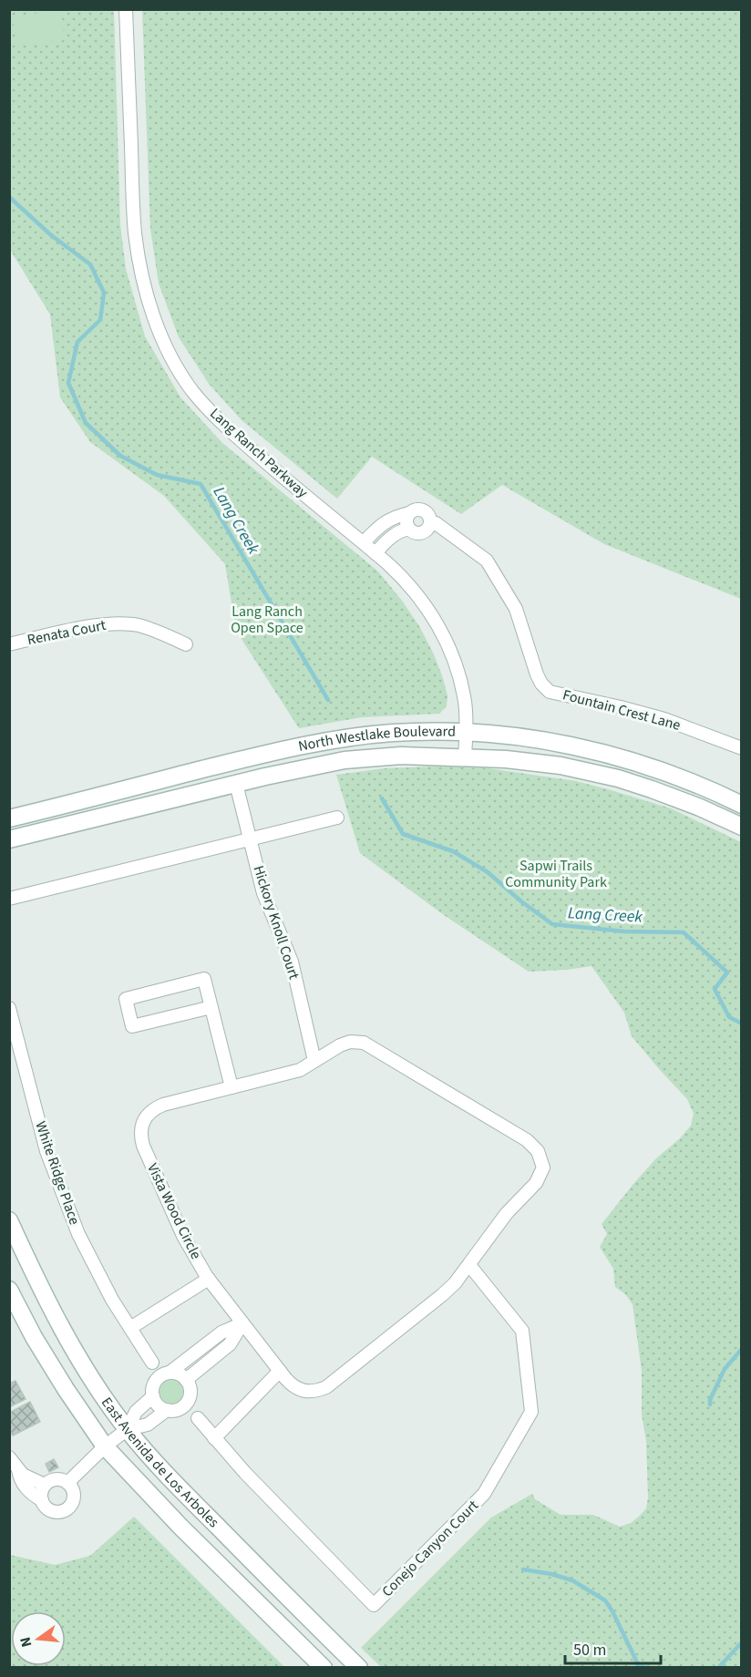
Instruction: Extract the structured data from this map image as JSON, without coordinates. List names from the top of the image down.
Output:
{
  "streets": {
    "main road": ["North Westlake Boulevard", "East Avenida de Los Arboles"],
    "street": [
      "Lang Ranch Parkway",
      "Renata Court",
      "Fountain Crest Lane",
      "Hickory Knoll Court",
      "White Ridge Place",
      "Vista Wood Circle",
      "Conejo Canyon Court"
    ]
  },
  "crossings": [
    ["Lang Ranch Parkway", "North Westlake Boulevard"],
    ["North Westlake Boulevard", "Hickory Knoll Court"],
    ["Hickory Knoll Court", "Vista Wood Circle"],
    ["Vista Wood Circle", "Conejo Canyon Court"]
  ],
  "water": ["Lang Creek"],
  "parks": ["Lang Ranch Open Space", "Sapwi Trails Community Park"],
  "scale_bar": "50 m",
  "north": "left"
}
